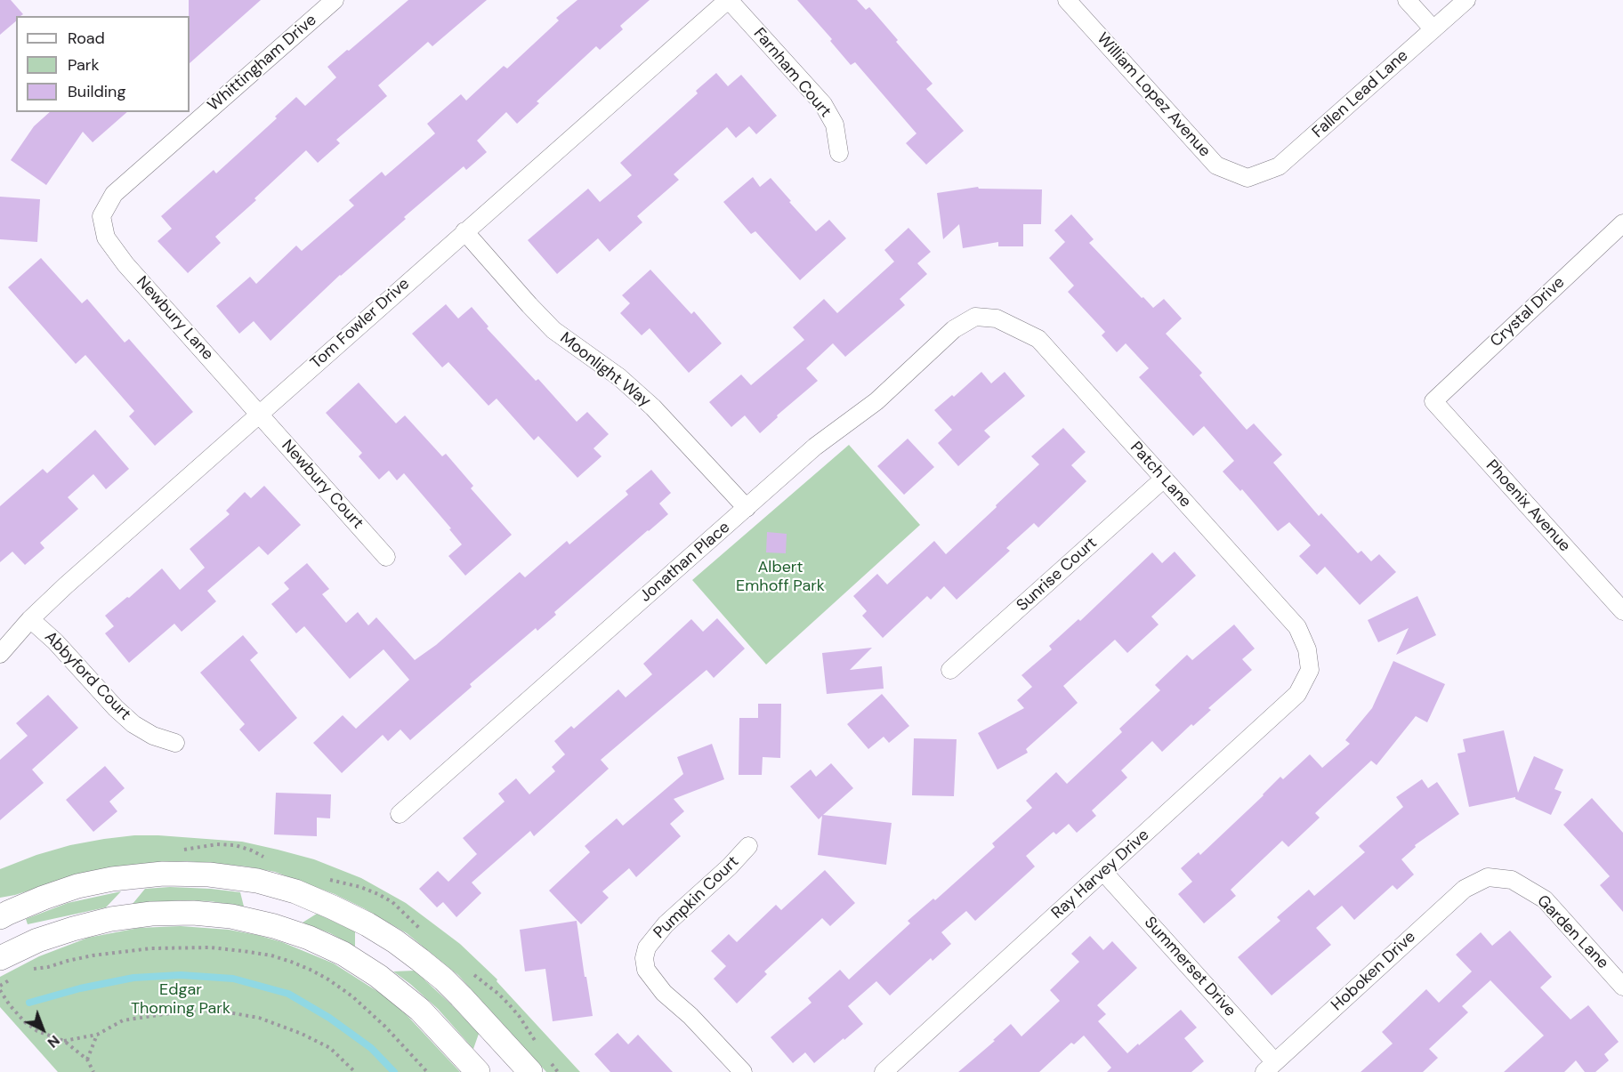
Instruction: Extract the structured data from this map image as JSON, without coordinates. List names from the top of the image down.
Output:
{
  "streets": {
    "street": [
      "Whittingham Drive",
      "Farnham Court",
      "Fallen Lead Lane",
      "William Lopez Avenue",
      "Crystal Drive",
      "Newbury Lane",
      "Tom Fowler Drive",
      "Moonlight Way",
      "Patch Lane",
      "Newbury Court",
      "Phoenix Avenue",
      "Jonathan Place",
      "Sunrise Court",
      "Abbyford Court",
      "Ray Harvey Drive",
      "Pumpkin Court",
      "Garden Lane",
      "Summerset Drive",
      "Hoboken Drive"
    ]
  },
  "crossings": [
    ["Whittingham Drive", "Newbury Lane"],
    ["Farnham Court", "Tom Fowler Drive"],
    ["Fallen Lead Lane", "William Lopez Avenue"],
    ["Crystal Drive", "Phoenix Avenue"],
    ["Newbury Lane", "Tom Fowler Drive"],
    ["Newbury Lane", "Newbury Court"],
    ["Tom Fowler Drive", "Moonlight Way"],
    ["Tom Fowler Drive", "Newbury Court"],
    ["Tom Fowler Drive", "Abbyford Court"],
    ["Moonlight Way", "Jonathan Place"],
    ["Patch Lane", "Jonathan Place"],
    ["Patch Lane", "Sunrise Court"],
    ["Patch Lane", "Ray Harvey Drive"],
    ["Ray Harvey Drive", "Summerset Drive"],
    ["Garden Lane", "Hoboken Drive"],
    ["Summerset Drive", "Hoboken Drive"]
  ],
  "parks": ["Albert Emhoff Park", "Edgar Thoming Park"],
  "legend": ["Road", "Park", "Building"],
  "north": "bottom right"
}
